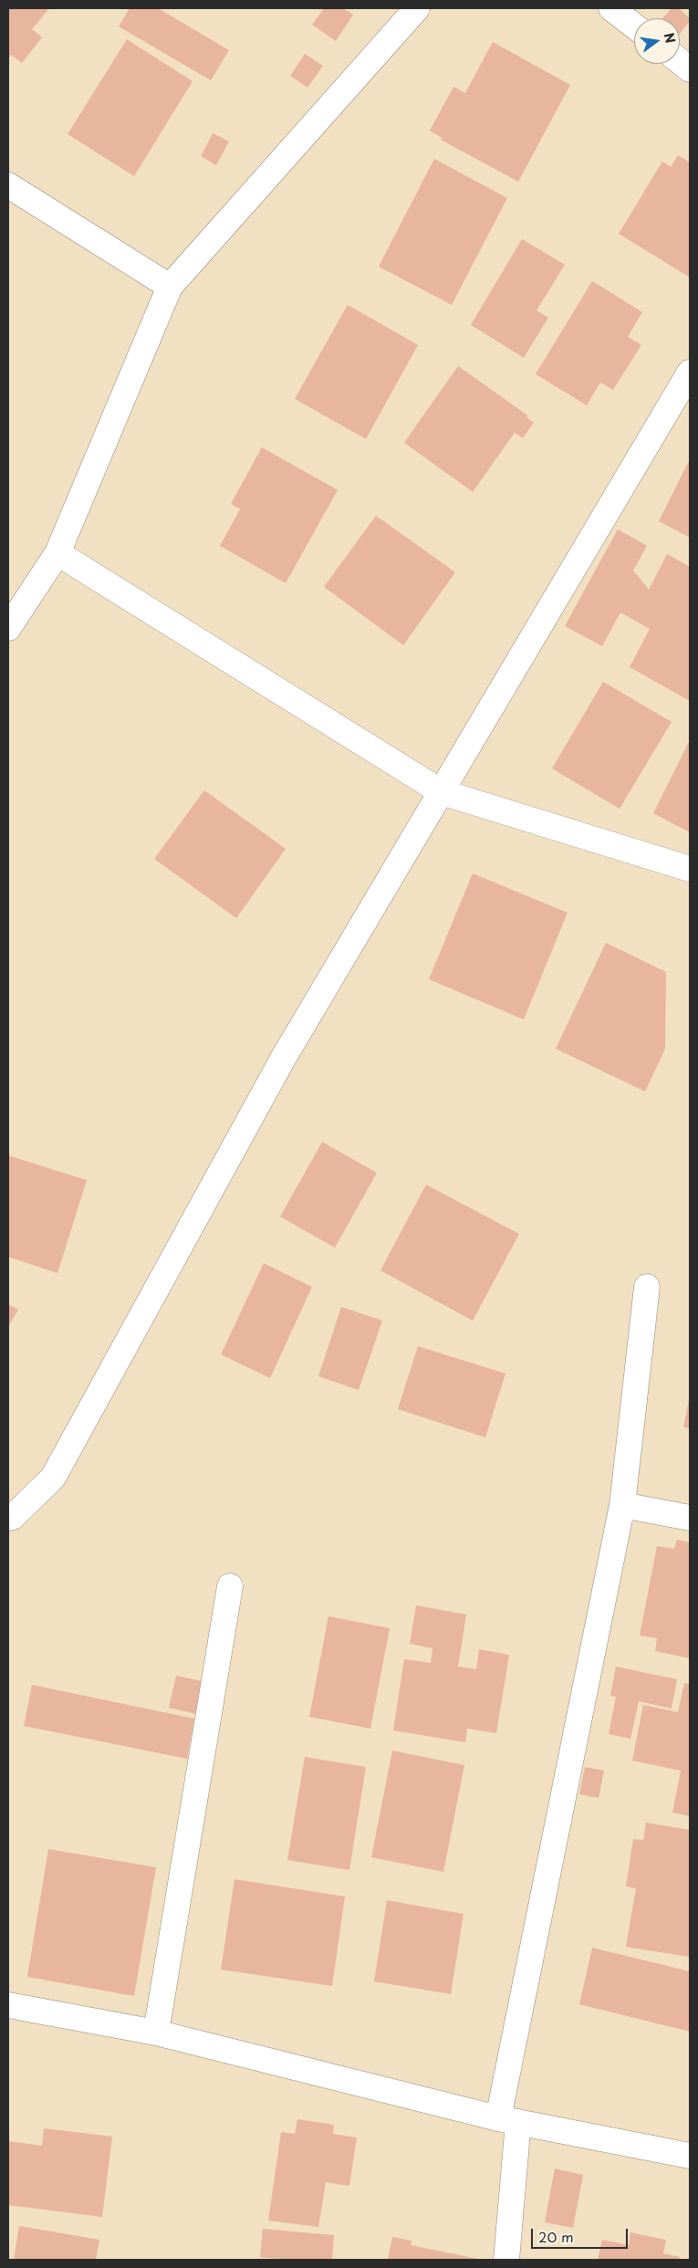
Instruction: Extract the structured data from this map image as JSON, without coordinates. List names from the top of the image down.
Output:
{
  "scale_bar": "20 m",
  "north": "right"
}
